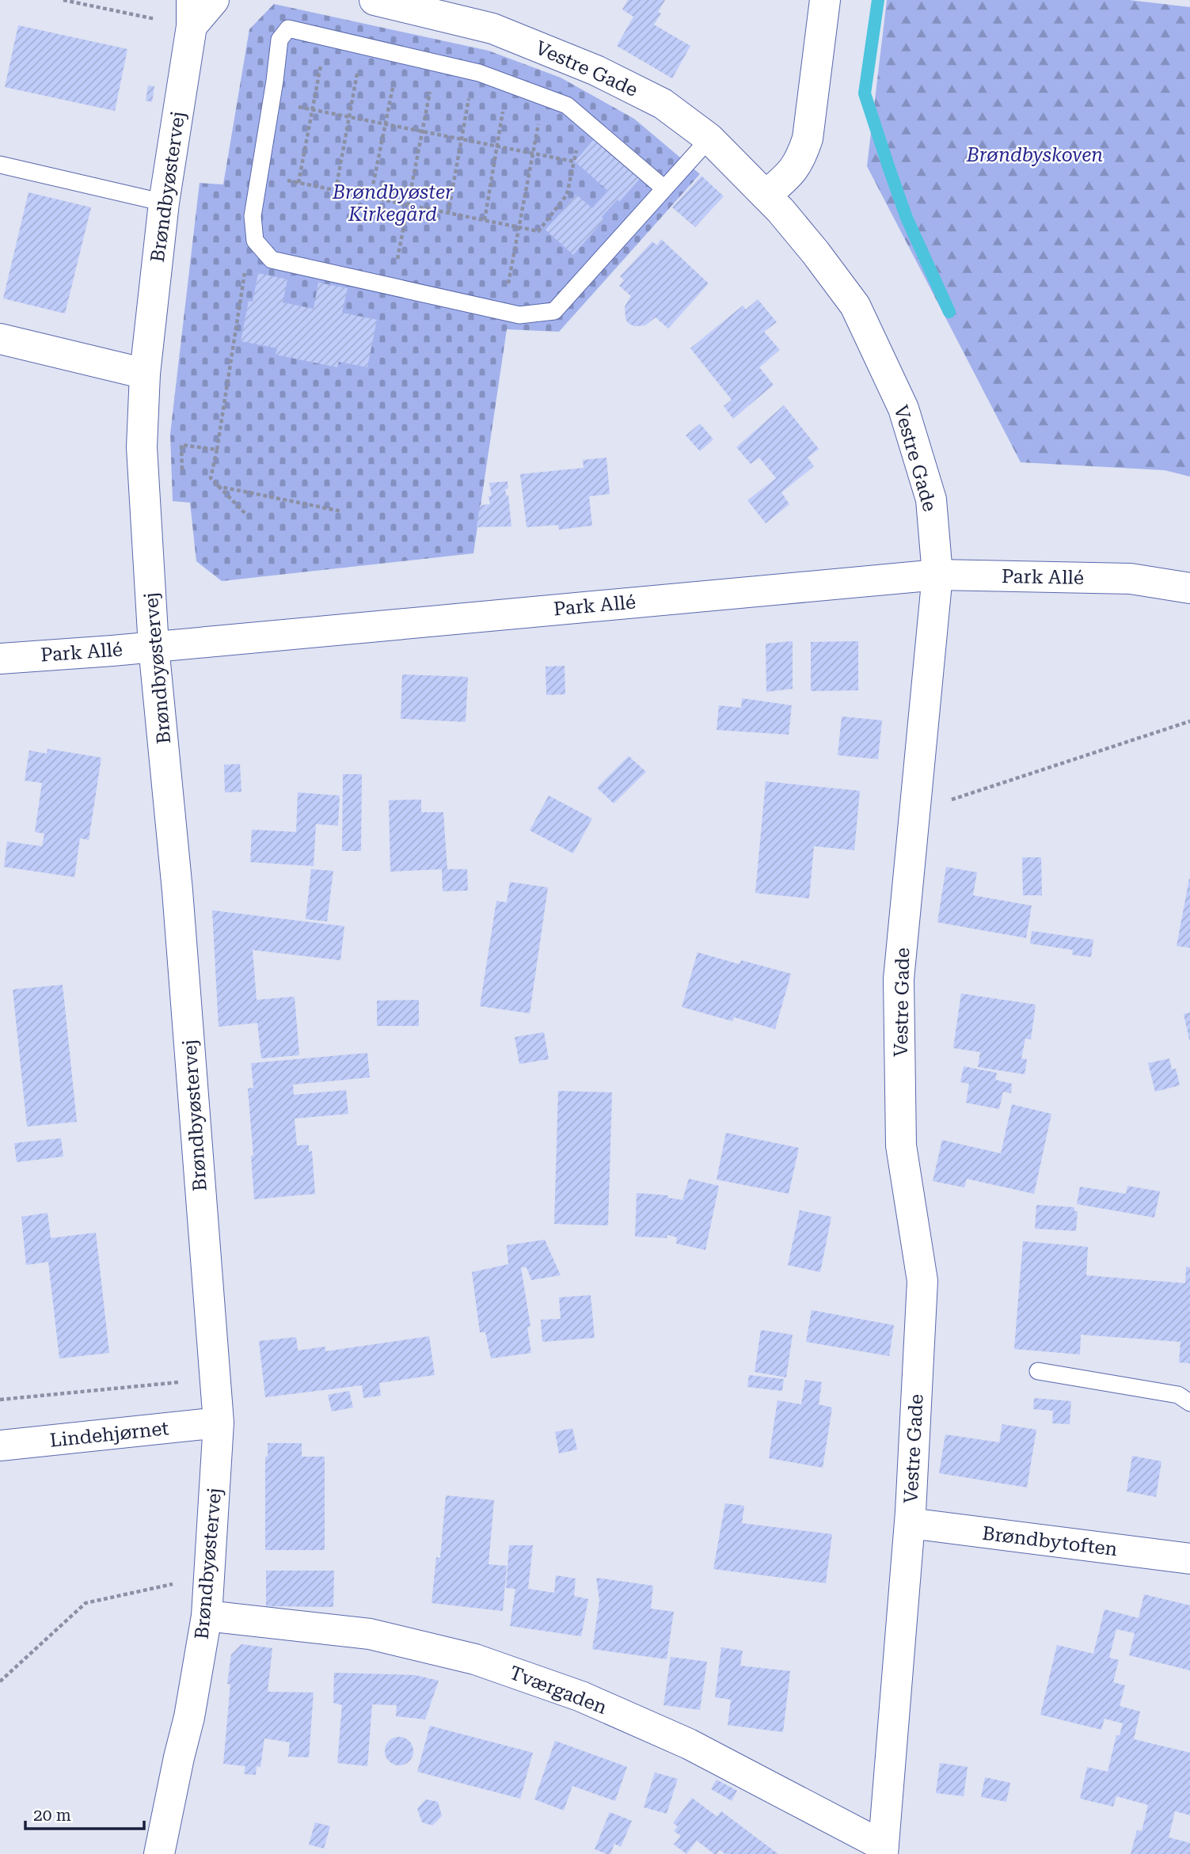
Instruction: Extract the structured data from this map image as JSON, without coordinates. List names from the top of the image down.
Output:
{
  "streets": {
    "street": [
      "Vestre Gade",
      "Brøndbyøstervej",
      "Park Allé",
      "Lindehjørnet",
      "Brøndbytoften",
      "Tværgaden"
    ]
  },
  "crossings": [
    ["Vestre Gade", "Park Allé"],
    ["Vestre Gade", "Brøndbytoften"],
    ["Vestre Gade", "Tværgaden"],
    ["Brøndbyøstervej", "Park Allé"],
    ["Brøndbyøstervej", "Lindehjørnet"],
    ["Brøndbyøstervej", "Tværgaden"]
  ],
  "parks": ["Brøndbyskoven", "Brøndbyøster Kirkegård"],
  "scale_bar": "20 m"
}
